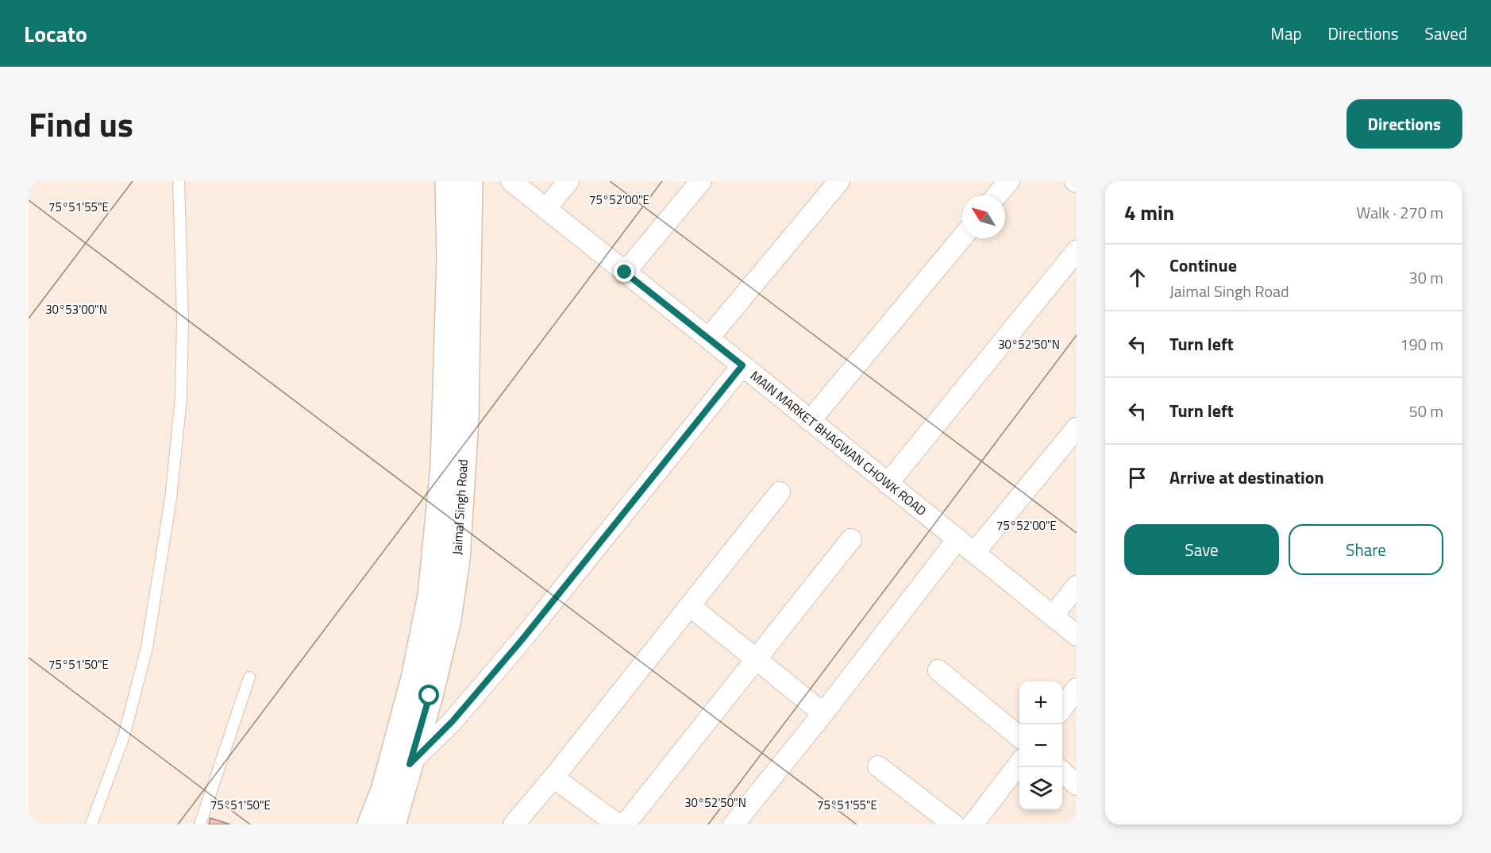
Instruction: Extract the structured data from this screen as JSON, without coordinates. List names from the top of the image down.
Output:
{
  "streets": {
    "street": ["MAIN MARKET BHAGWAN CHOWK ROAD", "Jaimal Singh Road"]
  },
  "north": "top left",
  "page": {
    "header": "Locato",
    "nav": ["Map", "Directions", "Saved"],
    "title": "Find us",
    "buttons": [
      "Directions",
      ["Save", "Share"]
    ],
    "heading": ["4 min", "Walk · 270 m"],
    "list": [
      ["Continue", "Jaimal Singh Road", "30 m"],
      ["Turn left", "190 m"],
      ["Turn left", "50 m"],
      "Arrive at destination"
    ],
    "map_buttons": ["+", "−"]
  },
  "coordinates": [
    "75°52'00\"E",
    "75°51'55\"E",
    "30°53'00\"N",
    "30°52'50\"N",
    "75°51'50\"E"
  ]
}
